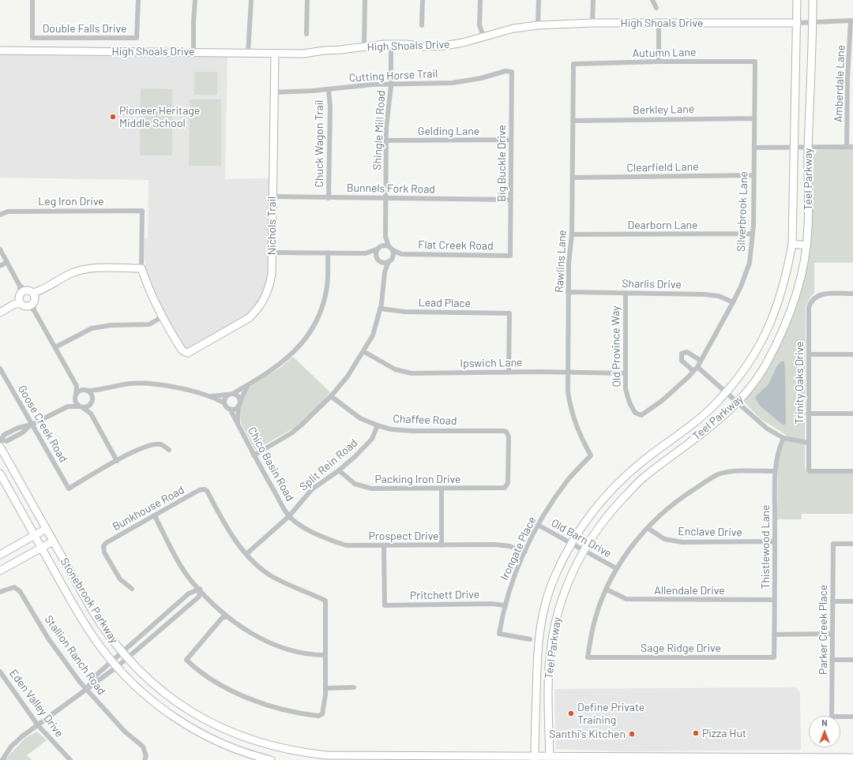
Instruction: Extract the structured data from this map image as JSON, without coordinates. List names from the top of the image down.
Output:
{
  "streets": {
    "main road": [
      "High Shoals Drive",
      "Teel Parkway",
      "Nichols Trail",
      "Stonebrook Parkway"
    ],
    "street": [
      "Double Falls Drive",
      "Autumn Lane",
      "Cutting Horse Trail",
      "Amberdale Lane",
      "Berkley Lane",
      "Shingle Mill Road",
      "Gelding Lane",
      "Chuck Wagon Trail",
      "Big Buckle Drive",
      "Clearfield Lane",
      "Bunnels Fork Road",
      "Leg Iron Drive",
      "Silverbrook Lane",
      "Dearborn Lane",
      "Flat Creek Road",
      "Rawlins Lane",
      "Sharlis Drive",
      "Lead Place",
      "Old Province Way",
      "Ipswich Lane",
      "Trinity Oaks Drive",
      "Chaffee Road",
      "Goose Creek Road",
      "Chico Basin Road",
      "Split Rein Road",
      "Packing Iron Drive",
      "Bunkhouse Road",
      "Enclave Drive",
      "Prospect Drive",
      "Old Barn Drive",
      "Thistlewood Lane",
      "Irongate Place",
      "Allendale Drive",
      "Pritchett Drive",
      "Parker Creek Place",
      "Sage Ridge Drive",
      "Stallion Ranch Road",
      "Eden Valley Drive"
    ]
  },
  "crossings": [
    ["High Shoals Drive", "Amberdale Lane"],
    ["High Shoals Drive", "Shingle Mill Road"],
    ["High Shoals Drive", "Teel Parkway"],
    ["High Shoals Drive", "Nichols Trail"],
    ["Autumn Lane", "Silverbrook Lane"],
    ["Autumn Lane", "Rawlins Lane"],
    ["Cutting Horse Trail", "Shingle Mill Road"],
    ["Cutting Horse Trail", "Chuck Wagon Trail"],
    ["Cutting Horse Trail", "Big Buckle Drive"],
    ["Cutting Horse Trail", "Nichols Trail"],
    ["Berkley Lane", "Silverbrook Lane"],
    ["Berkley Lane", "Rawlins Lane"],
    ["Shingle Mill Road", "Gelding Lane"],
    ["Shingle Mill Road", "Bunnels Fork Road"],
    ["Shingle Mill Road", "Flat Creek Road"],
    ["Gelding Lane", "Big Buckle Drive"],
    ["Chuck Wagon Trail", "Bunnels Fork Road"],
    ["Big Buckle Drive", "Bunnels Fork Road"],
    ["Big Buckle Drive", "Flat Creek Road"],
    ["Clearfield Lane", "Silverbrook Lane"],
    ["Clearfield Lane", "Rawlins Lane"],
    ["Teel Parkway", "Old Barn Drive"],
    ["Teel Parkway", "Stonebrook Parkway"],
    ["Bunnels Fork Road", "Nichols Trail"],
    ["Silverbrook Lane", "Dearborn Lane"],
    ["Silverbrook Lane", "Sharlis Drive"],
    ["Silverbrook Lane", "Old Province Way"],
    ["Dearborn Lane", "Rawlins Lane"],
    ["Rawlins Lane", "Sharlis Drive"],
    ["Rawlins Lane", "Ipswich Lane"],
    ["Rawlins Lane", "Irongate Place"],
    ["Sharlis Drive", "Old Province Way"],
    ["Lead Place", "Ipswich Lane"],
    ["Old Province Way", "Ipswich Lane"],
    ["Chaffee Road", "Split Rein Road"],
    ["Chaffee Road", "Packing Iron Drive"],
    ["Chico Basin Road", "Split Rein Road"],
    ["Chico Basin Road", "Prospect Drive"],
    ["Split Rein Road", "Packing Iron Drive"],
    ["Split Rein Road", "Bunkhouse Road"],
    ["Split Rein Road", "Prospect Drive"],
    ["Enclave Drive", "Thistlewood Lane"],
    ["Prospect Drive", "Irongate Place"],
    ["Prospect Drive", "Pritchett Drive"],
    ["Old Barn Drive", "Irongate Place"],
    ["Thistlewood Lane", "Allendale Drive"],
    ["Thistlewood Lane", "Sage Ridge Drive"],
    ["Irongate Place", "Pritchett Drive"],
    ["Allendale Drive", "Sage Ridge Drive"]
  ],
  "places": [
    "Pioneer Heritage Middle School",
    "Define Private Training",
    "Pizza Hut",
    "Santhi's Kitchen"
  ],
  "north": "top"
}
